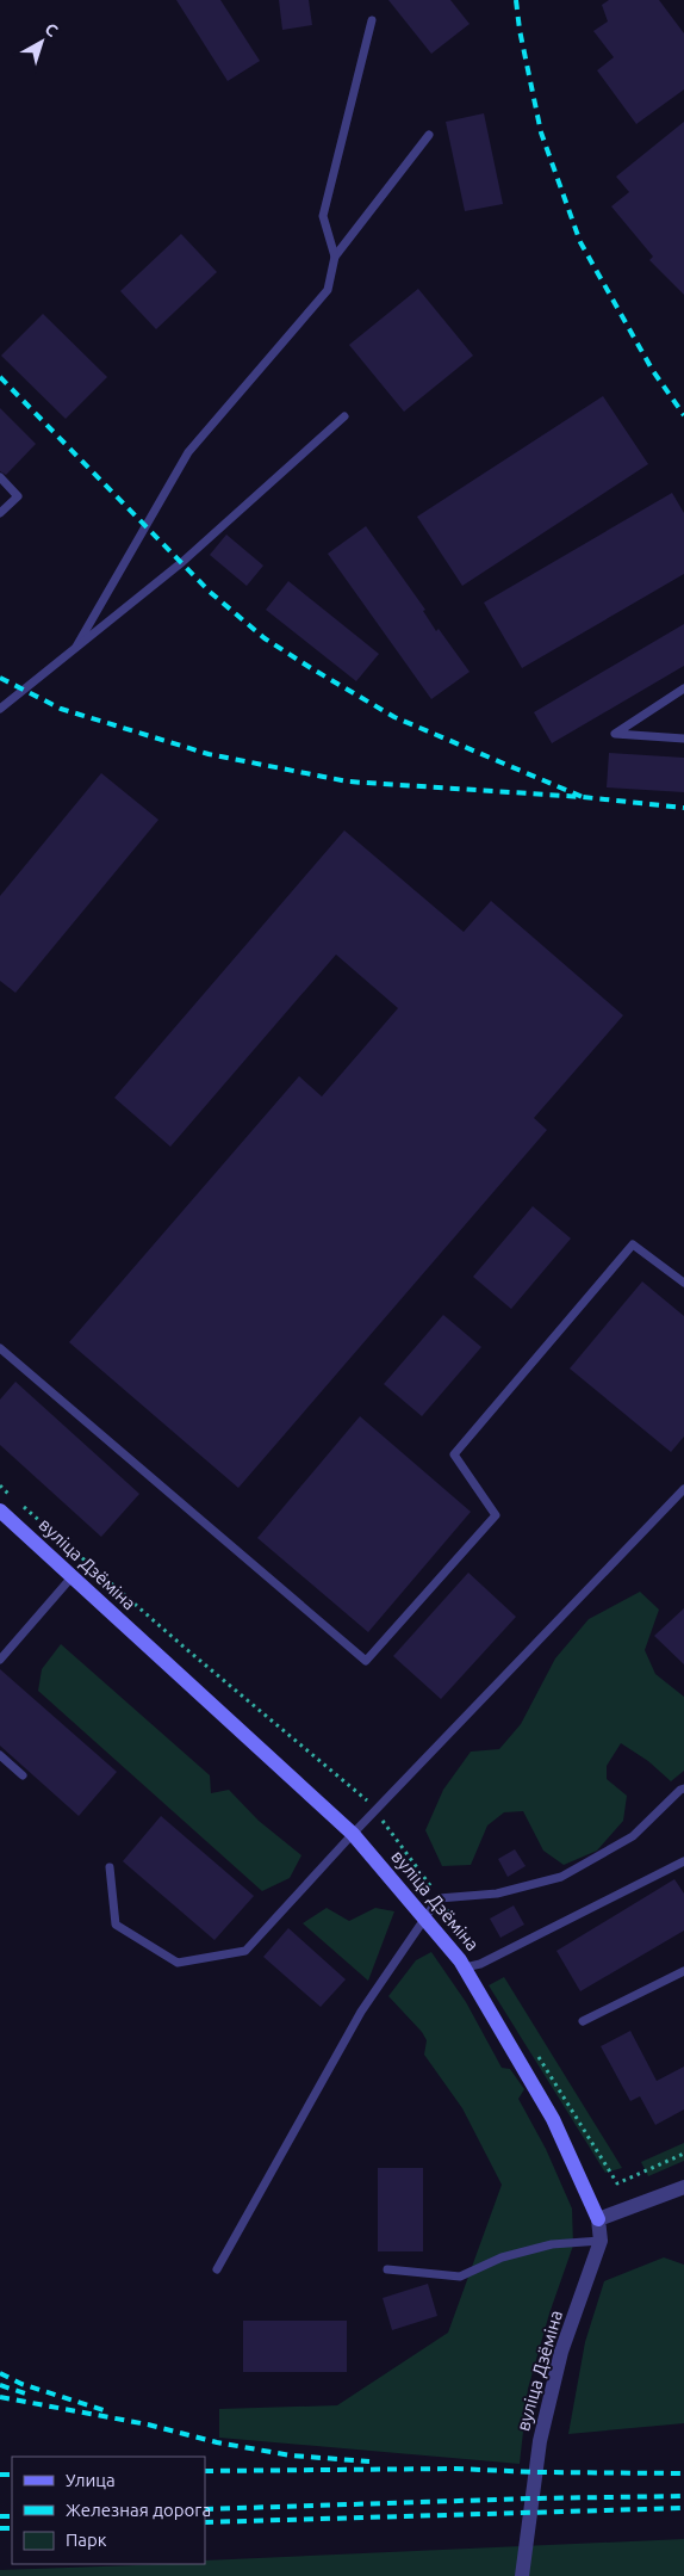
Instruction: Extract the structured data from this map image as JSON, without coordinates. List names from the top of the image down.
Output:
{
  "streets": {
    "main road": ["вуліца Дзёміна"]
  },
  "legend": ["Улица", "Железная дорога", "Парк"],
  "north": "top right"
}
